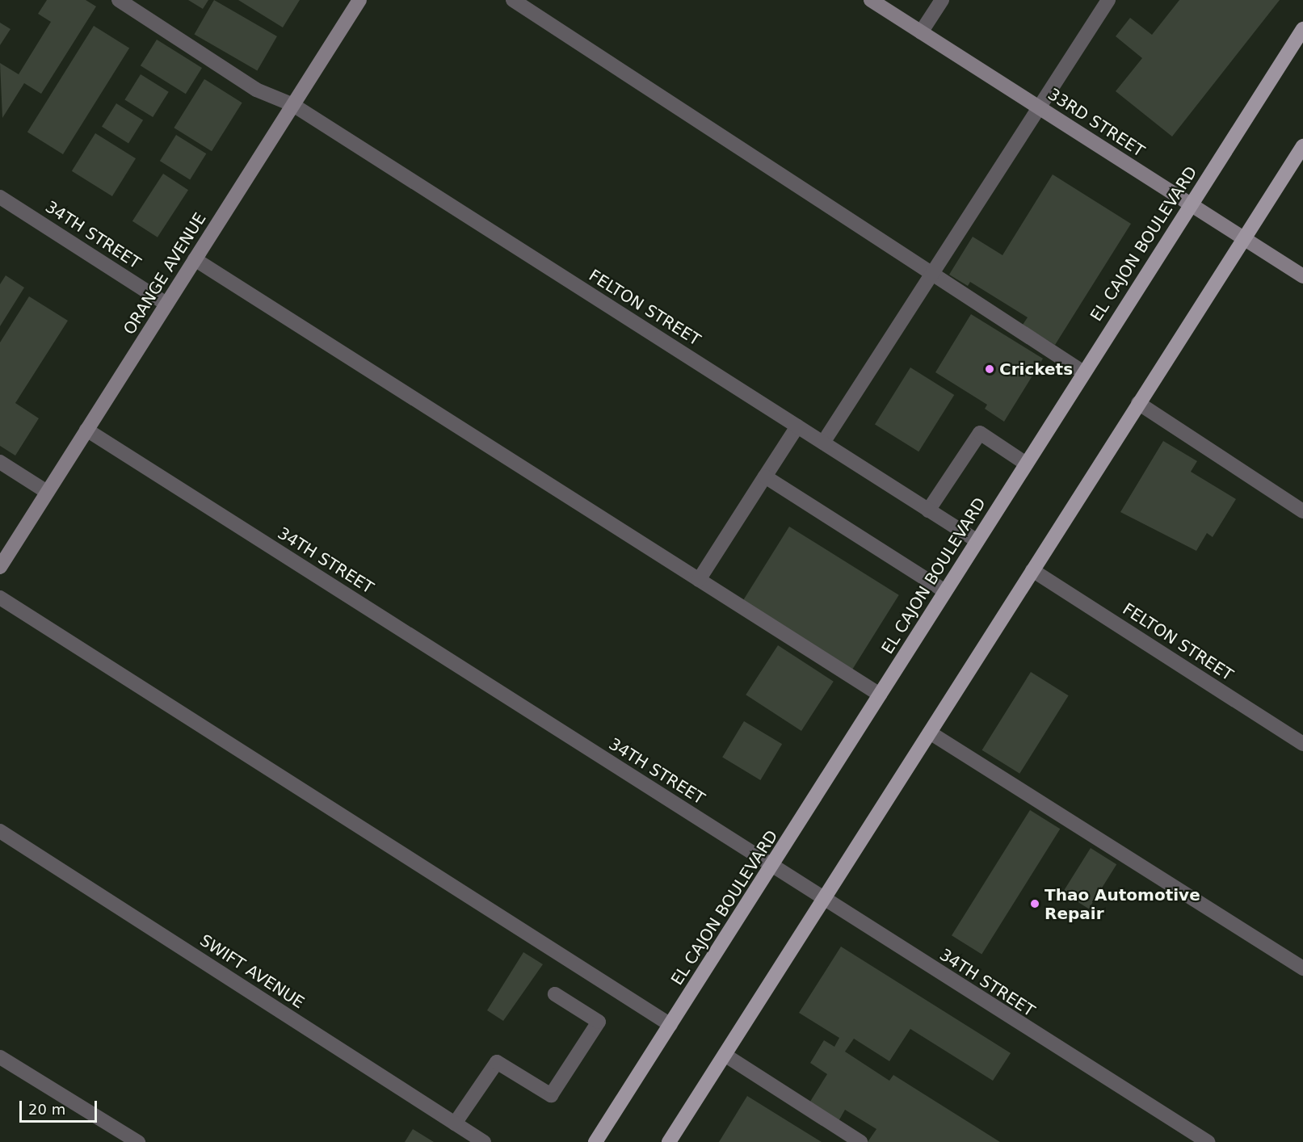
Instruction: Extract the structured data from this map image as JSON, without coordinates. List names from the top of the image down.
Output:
{
  "streets": {
    "main road": ["EL CAJON BOULEVARD"],
    "street": [
      "33RD STREET",
      "34TH STREET",
      "ORANGE AVENUE",
      "FELTON STREET",
      "SWIFT AVENUE"
    ]
  },
  "crossings": [
    ["33RD STREET", "EL CAJON BOULEVARD"],
    ["34TH STREET", "EL CAJON BOULEVARD"],
    ["34TH STREET", "ORANGE AVENUE"],
    ["EL CAJON BOULEVARD", "FELTON STREET"],
    ["ORANGE AVENUE", "FELTON STREET"]
  ],
  "places": ["Crickets", "Thao Automotive Repair"],
  "scale_bar": "20 m"
}
